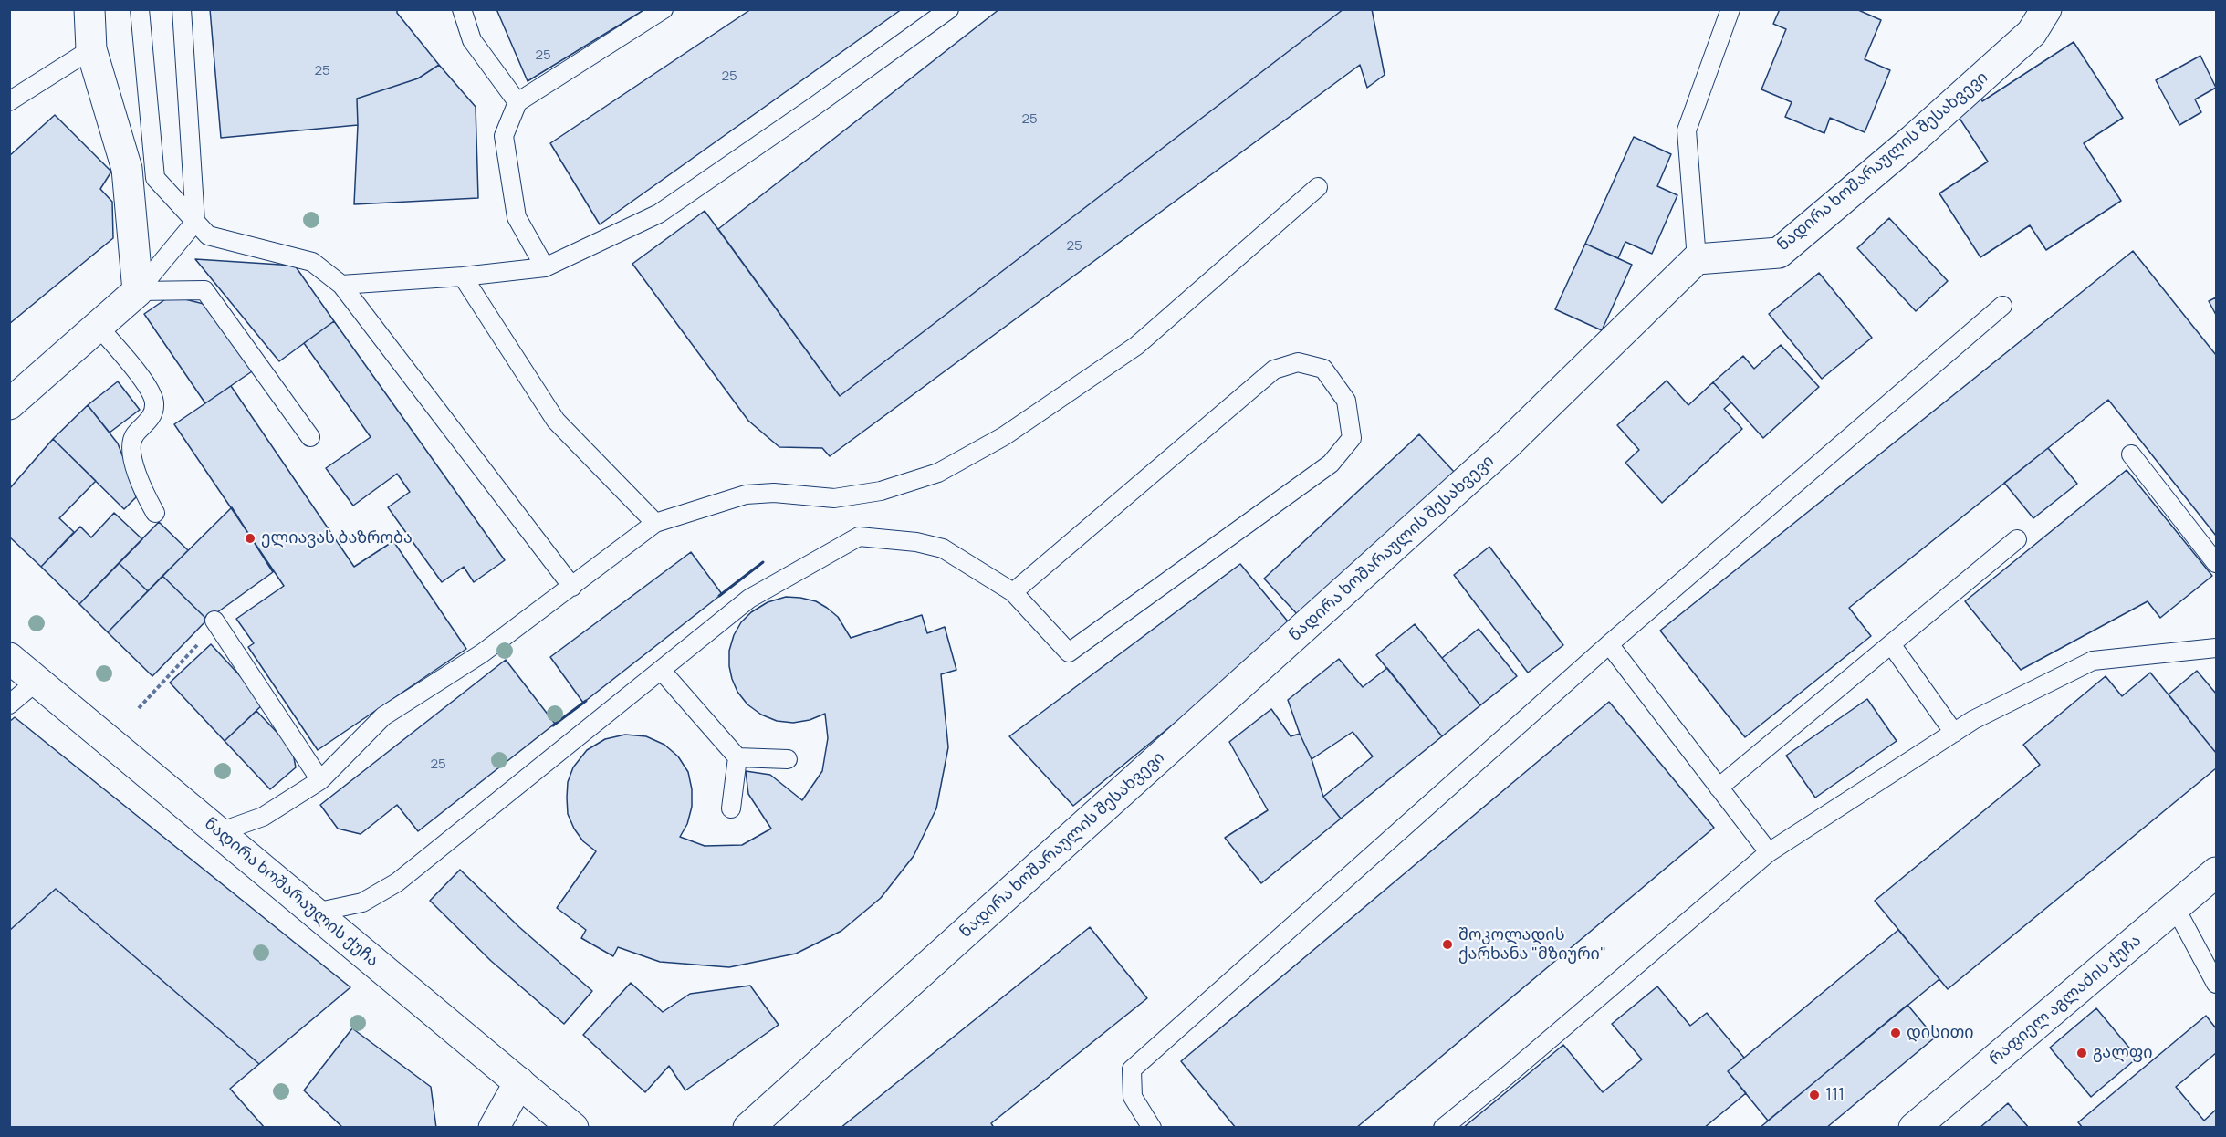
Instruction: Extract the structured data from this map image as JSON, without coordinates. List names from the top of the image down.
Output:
{
  "streets": {
    "street": ["ნადირა ხოშარაულის შესახვევი", "ნადირა ხოშარაულის ქუჩა", "რაფიელ აგლაძის ქუჩა"]
  },
  "places": [
    "ელიავას ბაზრობა",
    "შოკოლადის ქარხანა \"მზიური\"",
    "დისითი",
    "გალფი",
    "111"
  ],
  "house_numbers": [
    "25",
    "25",
    "25",
    "25",
    "25",
    "25"
  ]
}
